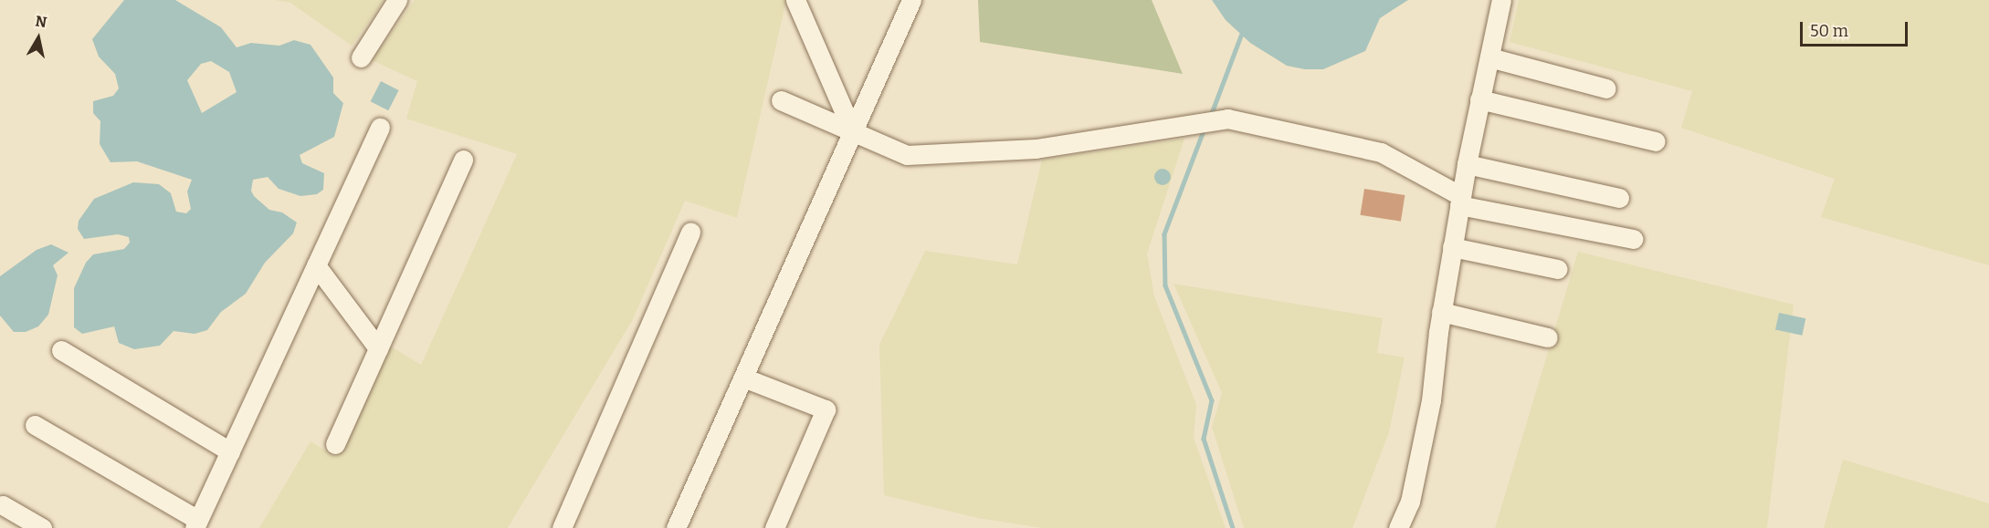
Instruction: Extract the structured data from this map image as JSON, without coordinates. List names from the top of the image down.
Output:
{
  "scale_bar": "50 m",
  "north": "top"
}
